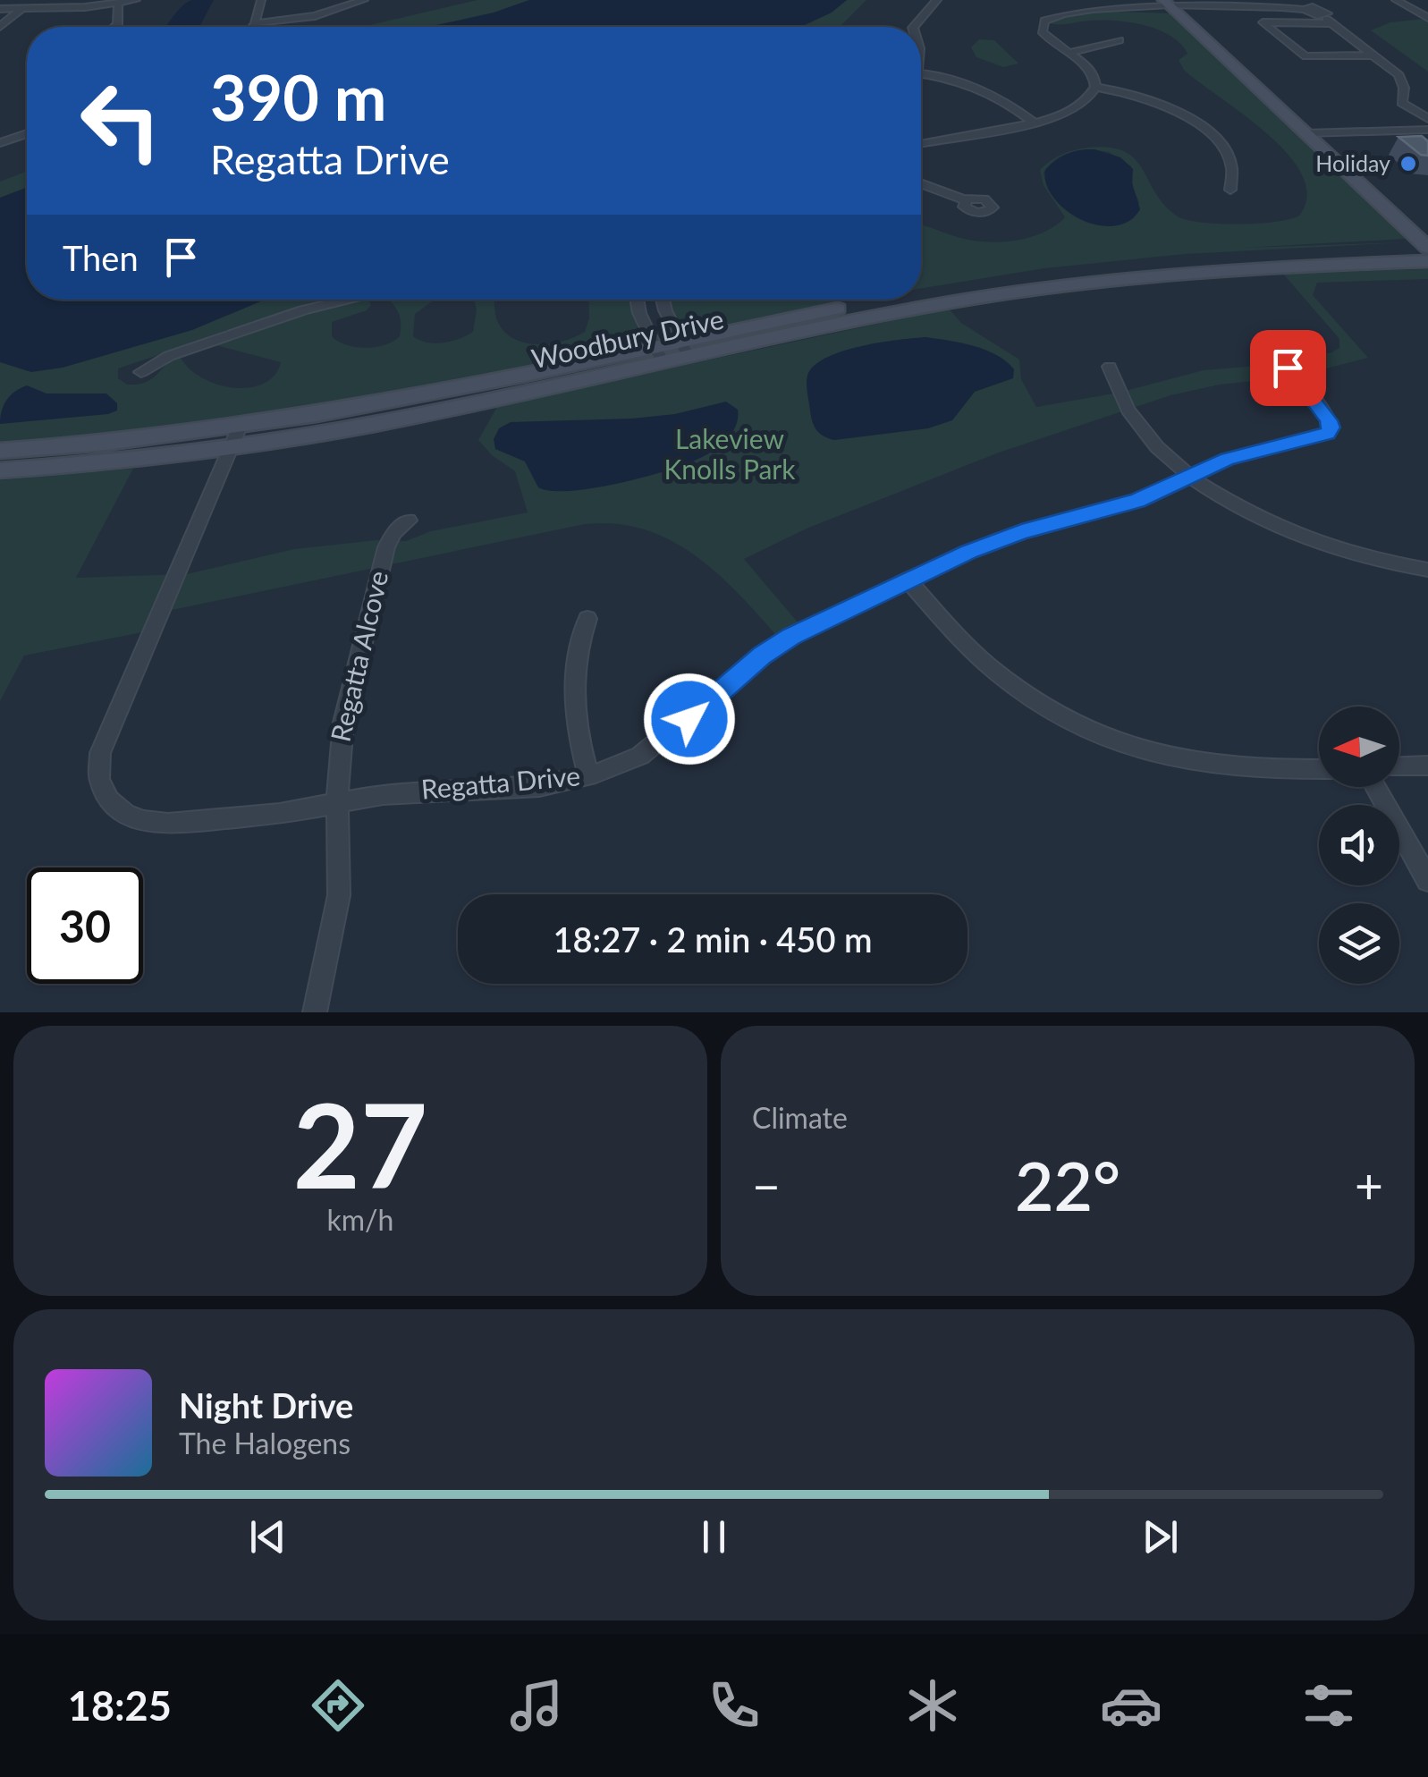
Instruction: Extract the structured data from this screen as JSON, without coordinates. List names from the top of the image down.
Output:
{
  "streets": {
    "main road": ["Woodbury Drive"],
    "street": ["Regatta Alcove", "Regatta Drive"]
  },
  "crossings": [
    ["Woodbury Drive", "Regatta Drive"],
    ["Regatta Alcove", "Regatta Drive"]
  ],
  "parks": ["Lakeview Knolls Park"],
  "places": ["Holiday"],
  "north": "left",
  "page": {
    "turn": ["390 m", "Regatta Drive"],
    "then": "Then",
    "limit": "30",
    "trip": "18:27 · 2 min · 450 m",
    "tile": [
      ["27", "km/h"],
      "Climate"
    ],
    "heat": ["−", "22°", "+"],
    "song": ["Night Drive", "The Halogens"],
    "tabs": "18:25"
  }
}
